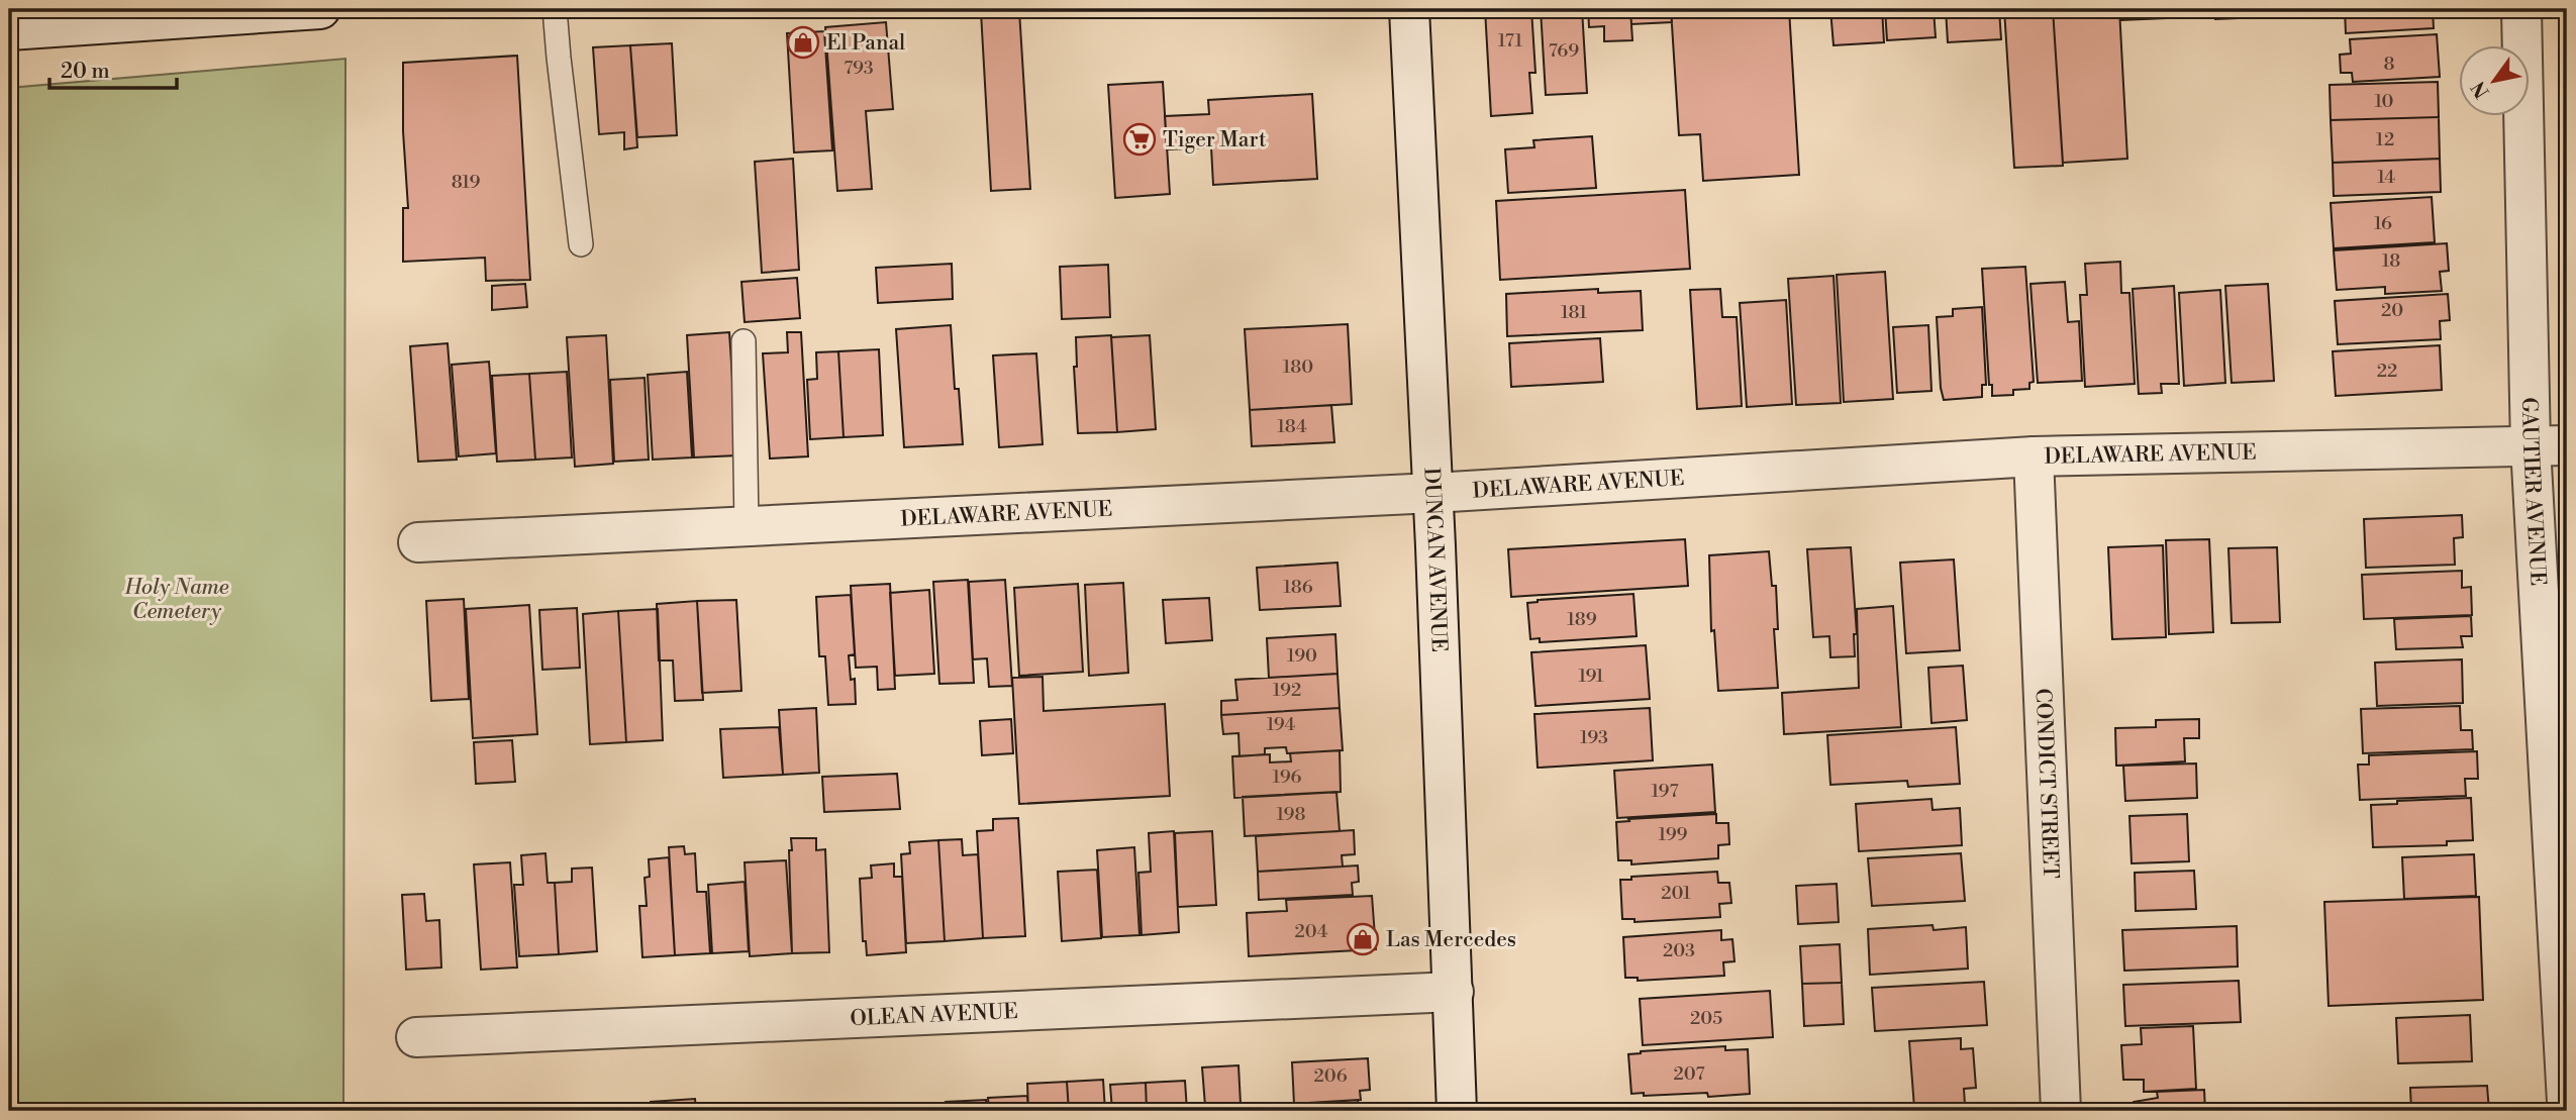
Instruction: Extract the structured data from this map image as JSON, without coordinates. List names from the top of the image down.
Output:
{
  "streets": {
    "street": [
      "DELAWARE AVENUE",
      "GAUTIER AVENUE",
      "DUNCAN AVENUE",
      "CONDICT STREET",
      "OLEAN AVENUE"
    ]
  },
  "crossings": [
    ["DELAWARE AVENUE", "GAUTIER AVENUE"],
    ["DELAWARE AVENUE", "DUNCAN AVENUE"],
    ["DELAWARE AVENUE", "CONDICT STREET"],
    ["DUNCAN AVENUE", "OLEAN AVENUE"]
  ],
  "parks": ["Holy Name Cemetery"],
  "places": {
    "shop": ["El Panal", "Las Mercedes"],
    "supermarket": ["Tiger Mart"]
  },
  "house_numbers": [
    "171",
    "769",
    "8",
    "793",
    "10",
    "12",
    "14",
    "819",
    "16",
    "18",
    "20",
    "181",
    "180",
    "22",
    "184",
    "186",
    "189",
    "190",
    "191",
    "192",
    "194",
    "193",
    "196",
    "197",
    "198",
    "199",
    "201",
    "204",
    "203",
    "205",
    "207",
    "206"
  ],
  "scale_bar": "20 m",
  "north": "bottom left"
}
